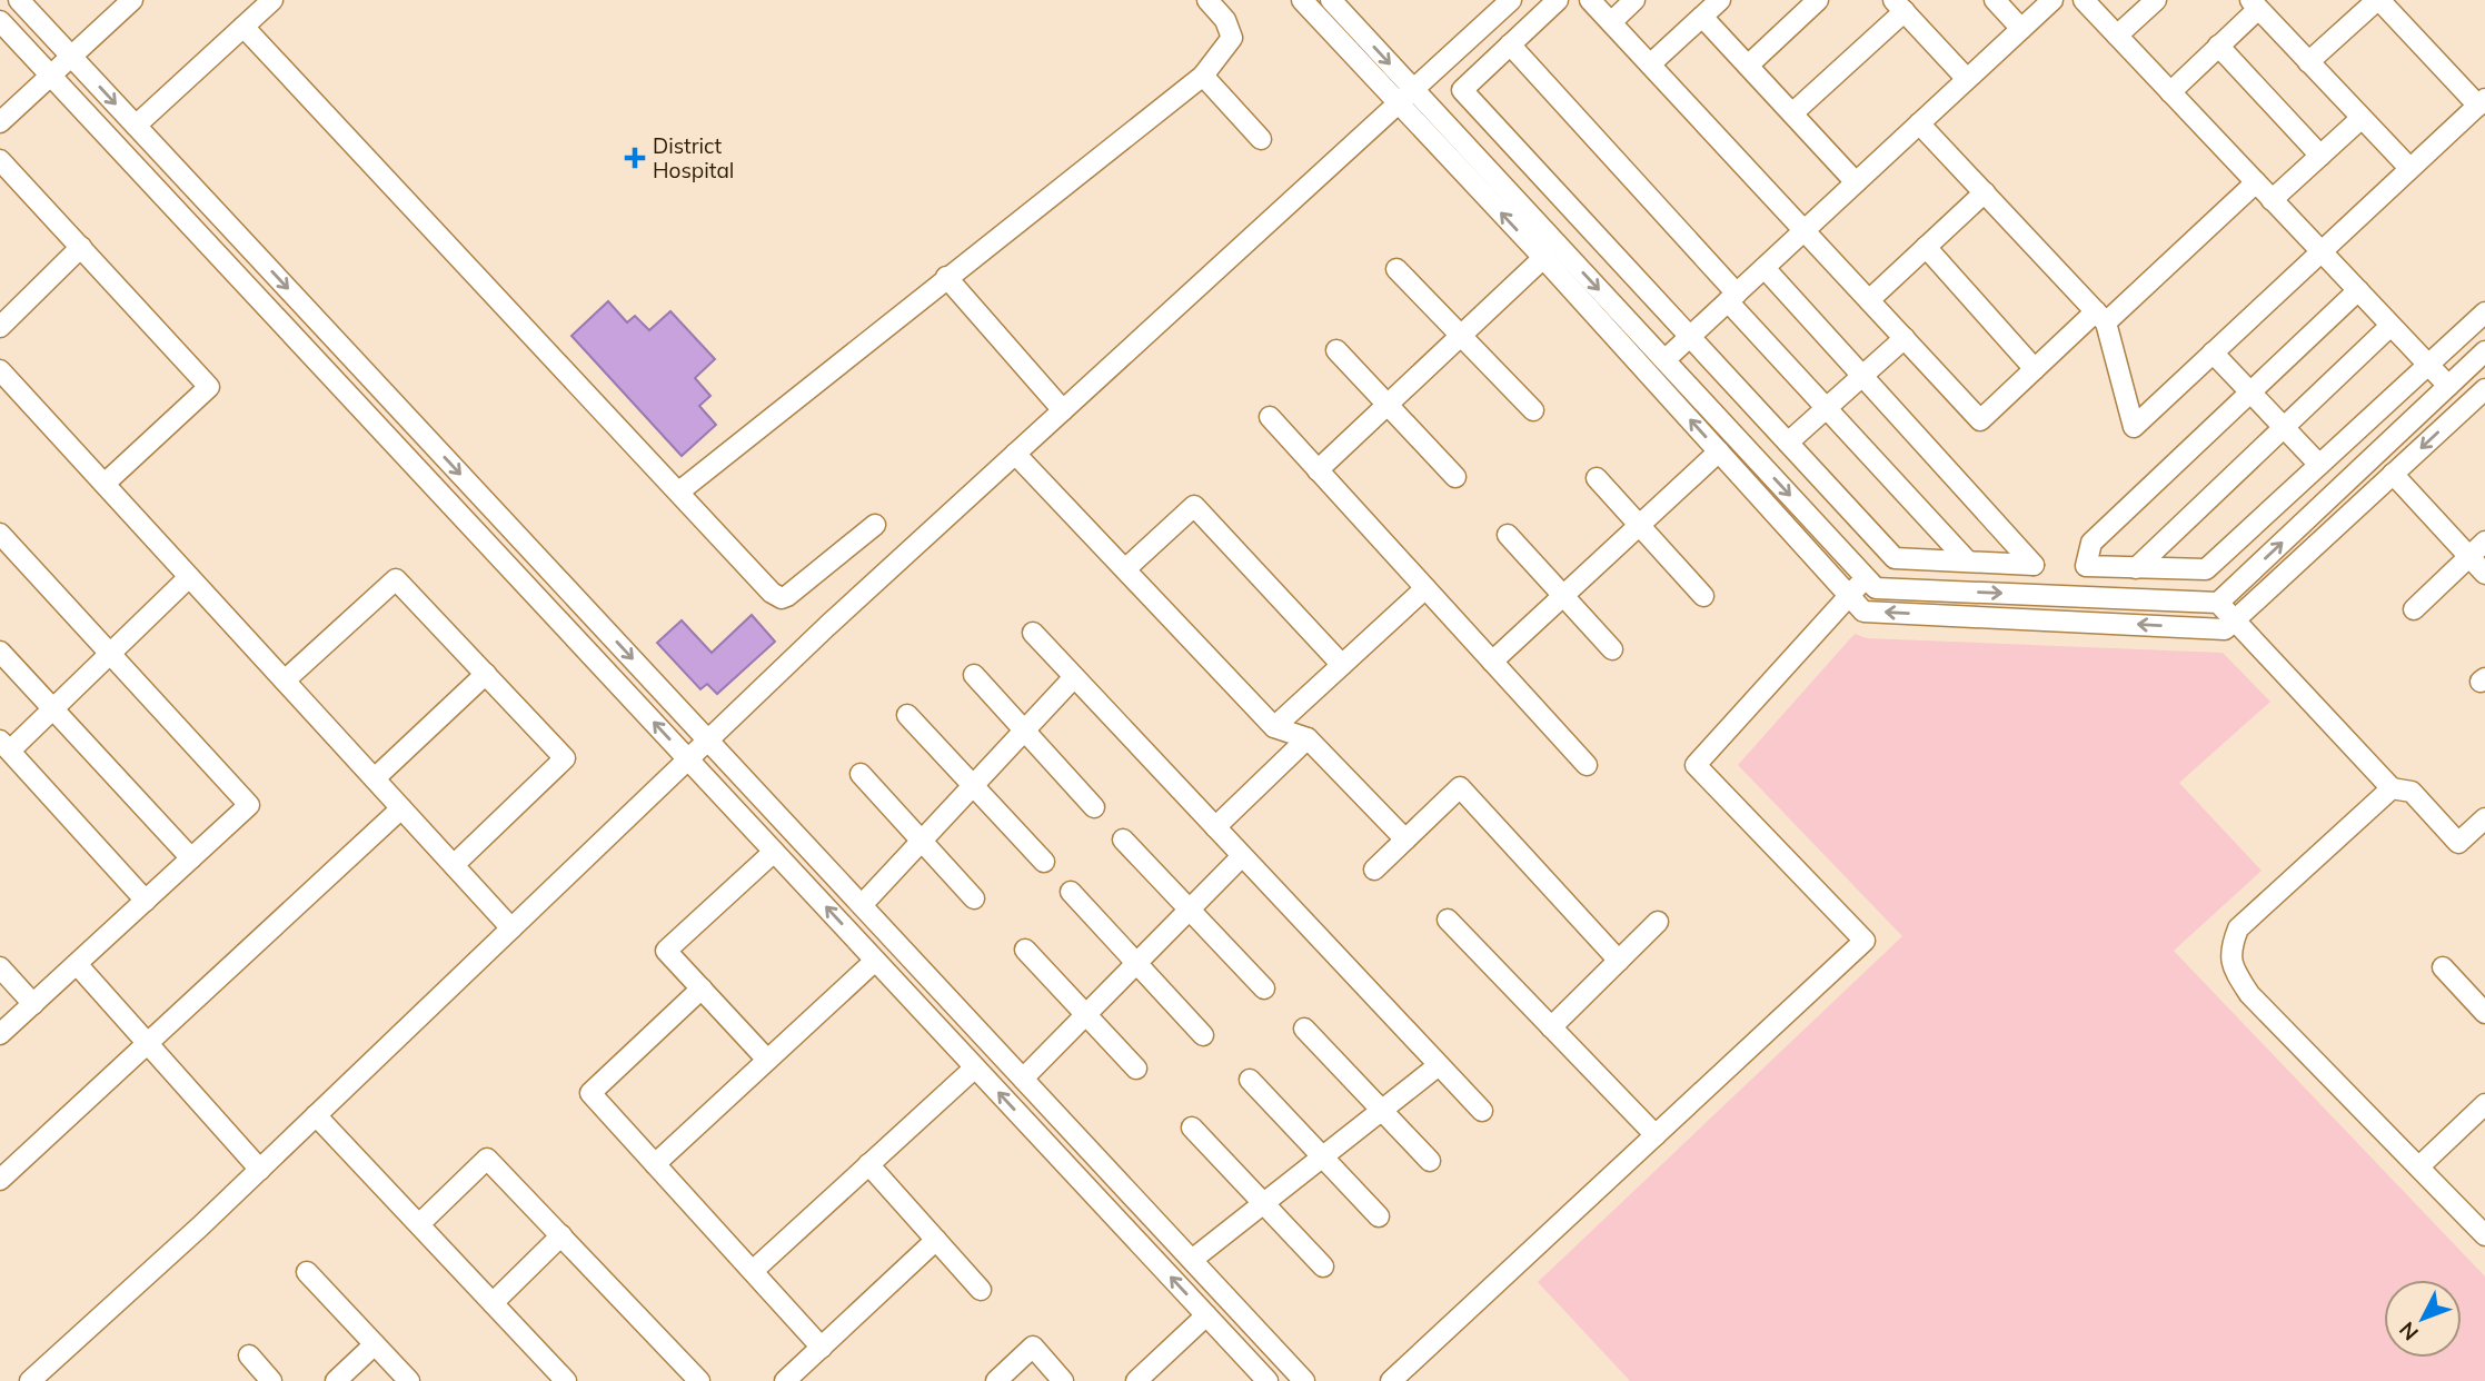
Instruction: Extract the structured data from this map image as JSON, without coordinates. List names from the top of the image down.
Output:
{
  "places": {
    "health": ["District Hospital"]
  },
  "north": "bottom left"
}
